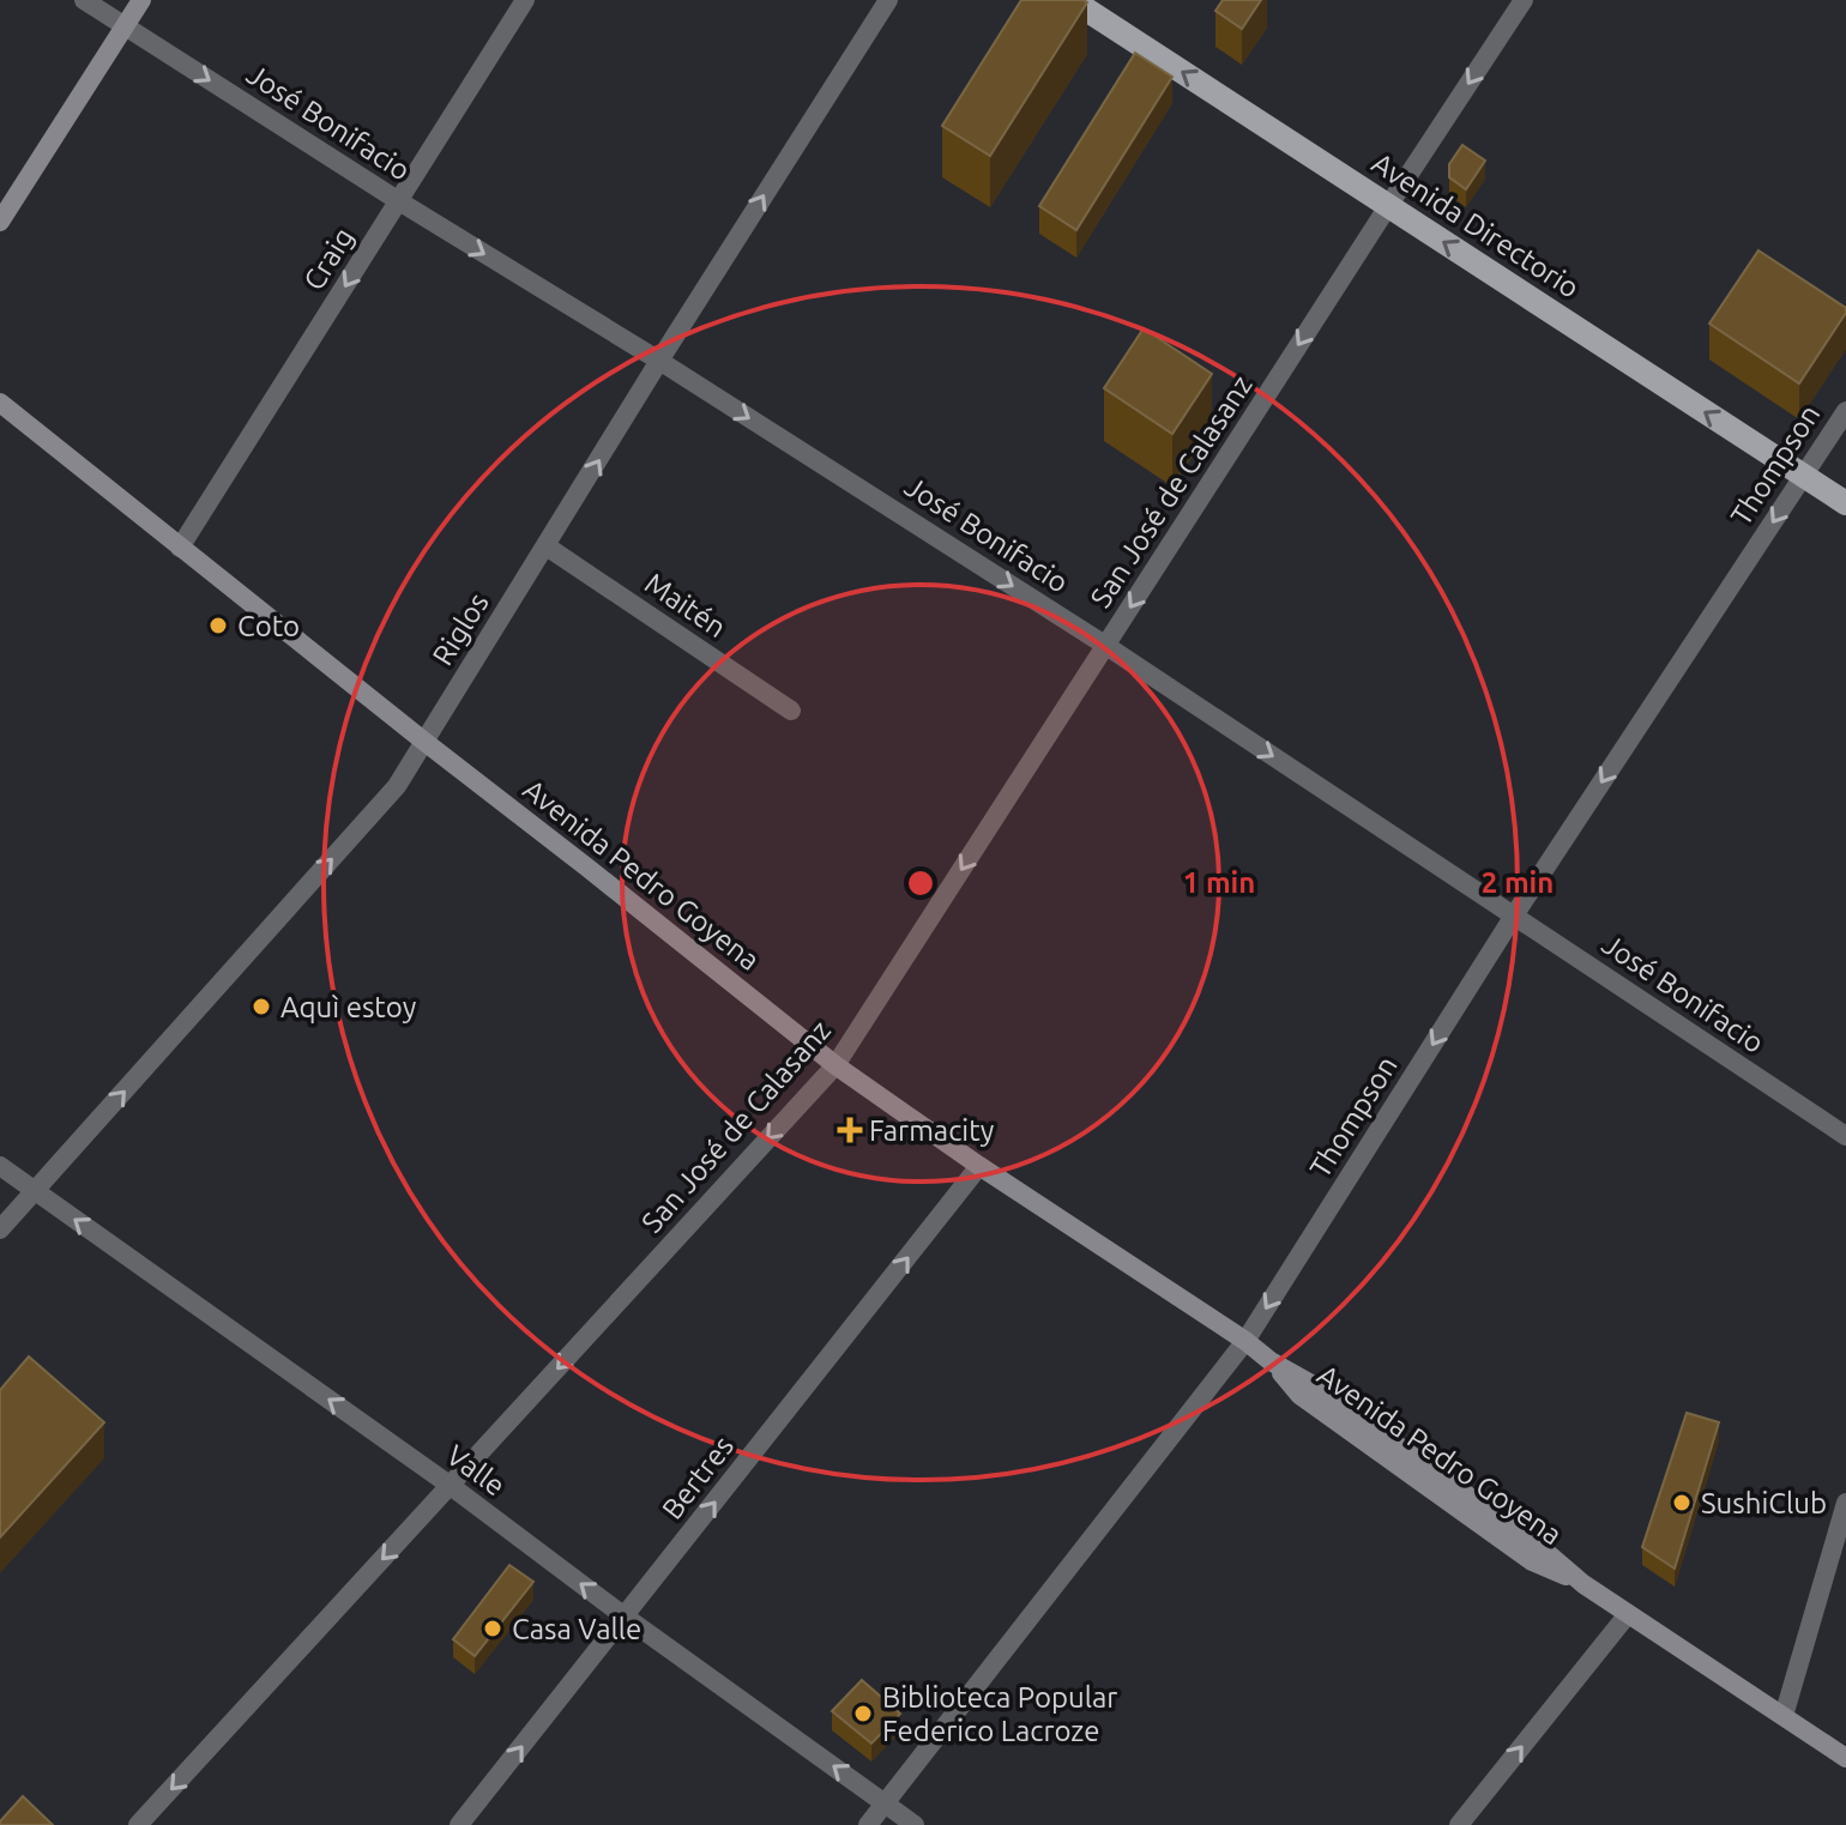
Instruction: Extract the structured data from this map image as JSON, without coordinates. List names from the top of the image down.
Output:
{
  "streets": {
    "main road": ["Avenida Directorio", "Avenida Pedro Goyena"],
    "street": [
      "José Bonifacio",
      "Craig",
      "Thompson",
      "San José de Calasanz",
      "Maitén",
      "Riglos",
      "Valle",
      "Bertres"
    ]
  },
  "crossings": [
    ["José Bonifacio", "Craig"],
    ["José Bonifacio", "Thompson"],
    ["José Bonifacio", "San José de Calasanz"],
    ["José Bonifacio", "Riglos"],
    ["Avenida Directorio", "Thompson"],
    ["Avenida Directorio", "San José de Calasanz"],
    ["Craig", "Avenida Pedro Goyena"],
    ["Thompson", "Avenida Pedro Goyena"],
    ["Thompson", "Valle"],
    ["San José de Calasanz", "Avenida Pedro Goyena"],
    ["San José de Calasanz", "Valle"],
    ["Maitén", "Riglos"],
    ["Riglos", "Avenida Pedro Goyena"],
    ["Riglos", "Valle"],
    ["Avenida Pedro Goyena", "Bertres"],
    ["Valle", "Bertres"]
  ],
  "one_way": [
    "José Bonifacio",
    "Avenida Directorio",
    "Craig",
    "Thompson",
    "San José de Calasanz",
    "Riglos",
    "Valle",
    "Bertres"
  ],
  "places": {
    "other": [
      "Coto",
      "Aquì estoy",
      "SushiClub",
      "Casa Valle",
      "Biblioteca Popular Federico Lacroze"
    ],
    "health": ["Farmacity"]
  },
  "rings": ["1 min", "2 min"]
}
